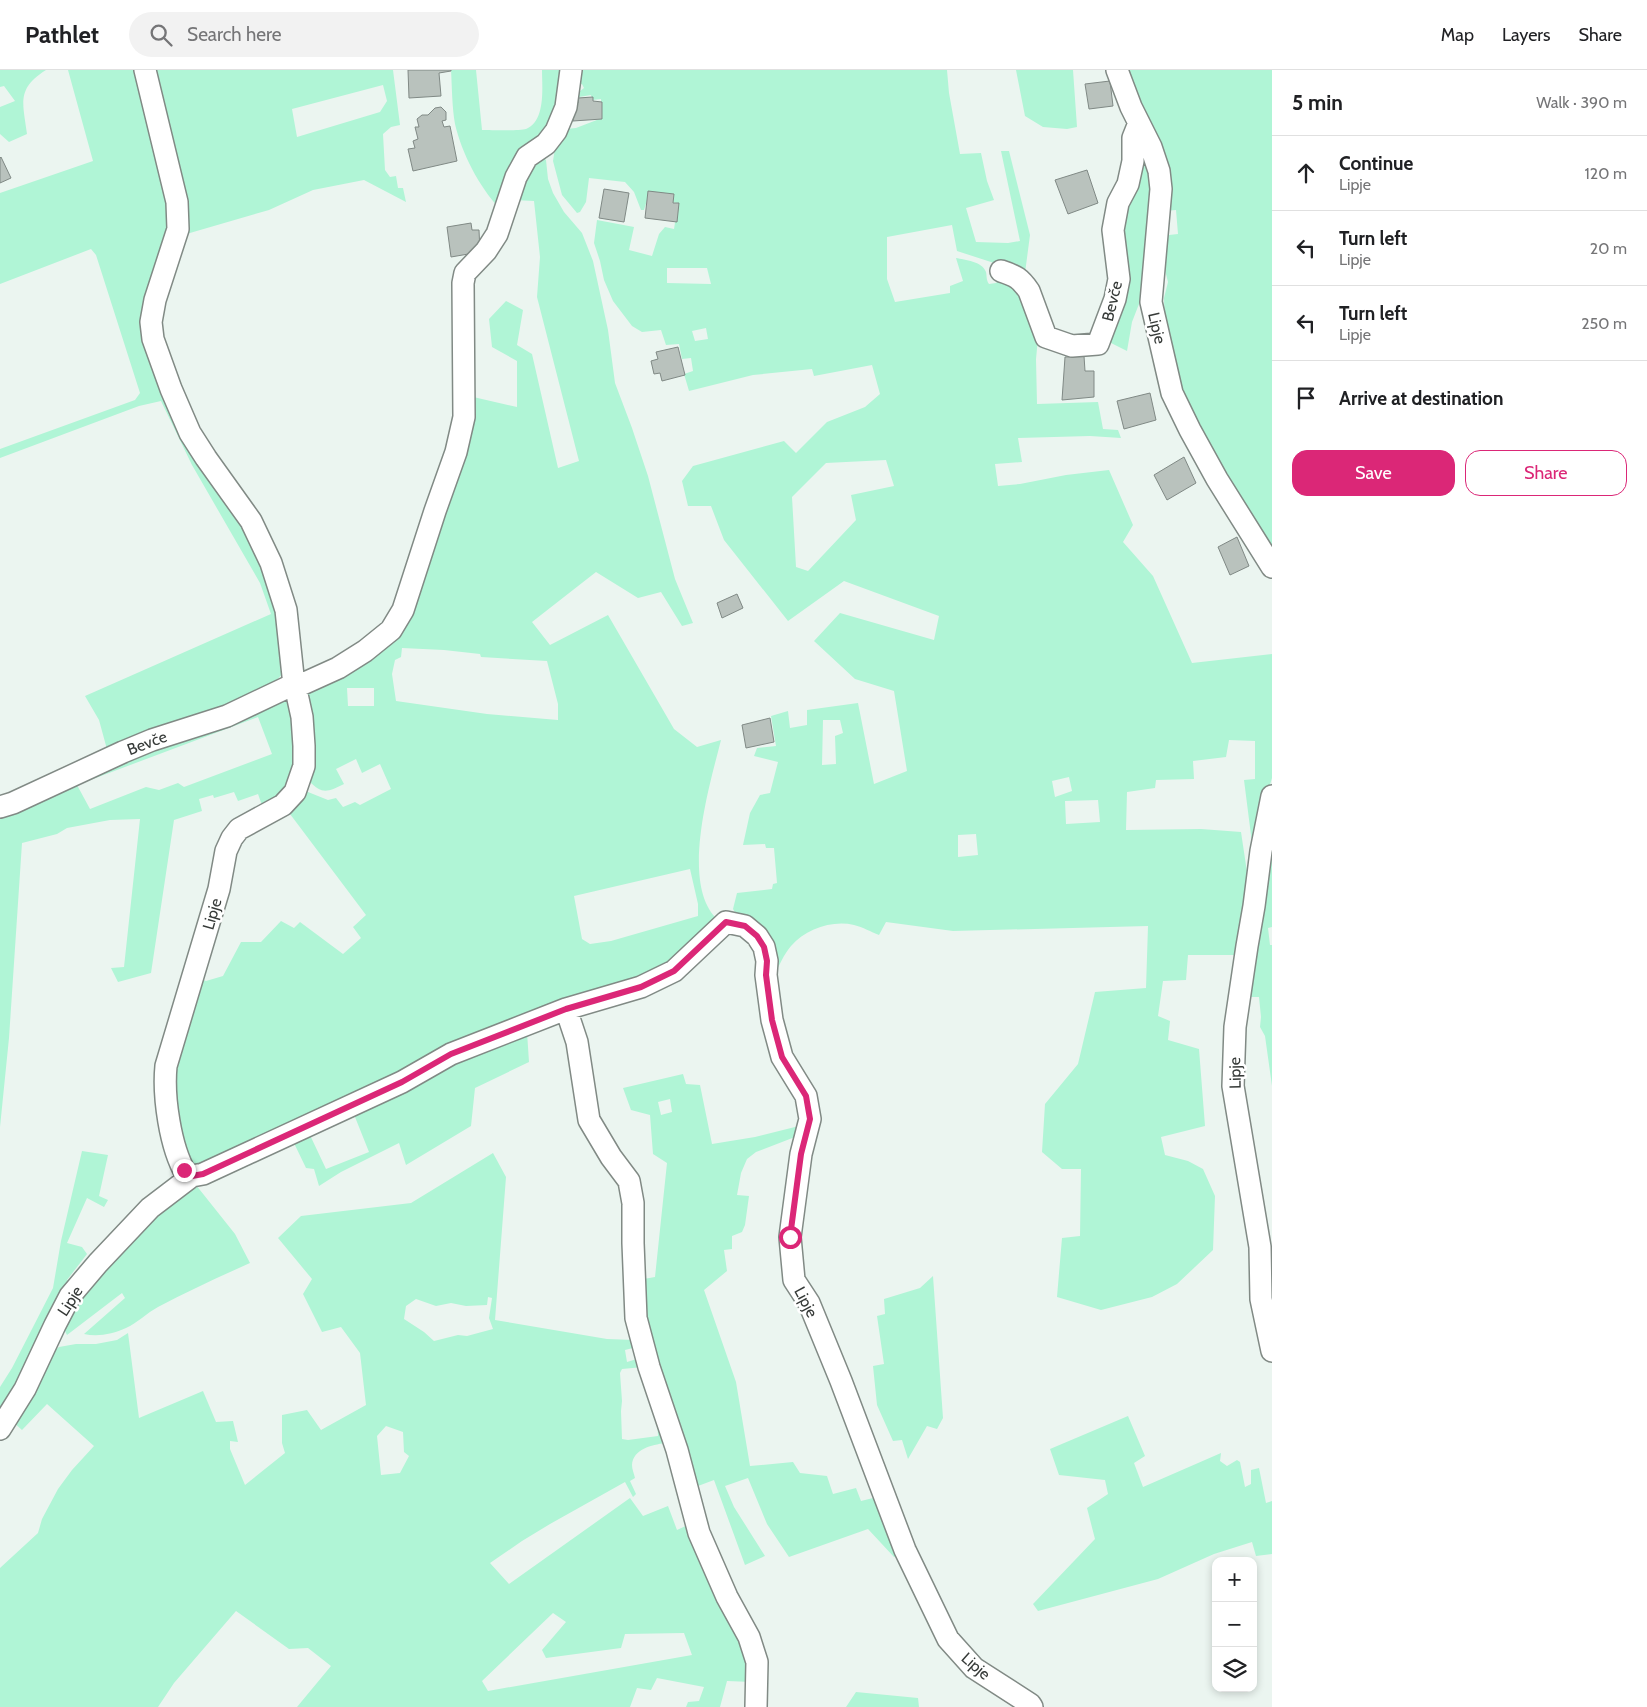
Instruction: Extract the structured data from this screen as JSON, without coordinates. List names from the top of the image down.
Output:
{
  "streets": {
    "street": ["Bevče", "Lipje"]
  },
  "crossings": [
    ["Bevče", "Lipje"]
  ],
  "page": {
    "header": "Pathlet",
    "search": "Search here",
    "nav": ["Map", "Layers", "Share"],
    "heading": ["5 min", "Walk · 390 m"],
    "list": [
      ["Continue", "Lipje", "120 m"],
      ["Turn left", "Lipje", "20 m"],
      ["Turn left", "Lipje", "250 m"],
      "Arrive at destination"
    ],
    "buttons": ["Save", "Share"],
    "map_buttons": ["+", "−"]
  }
}
